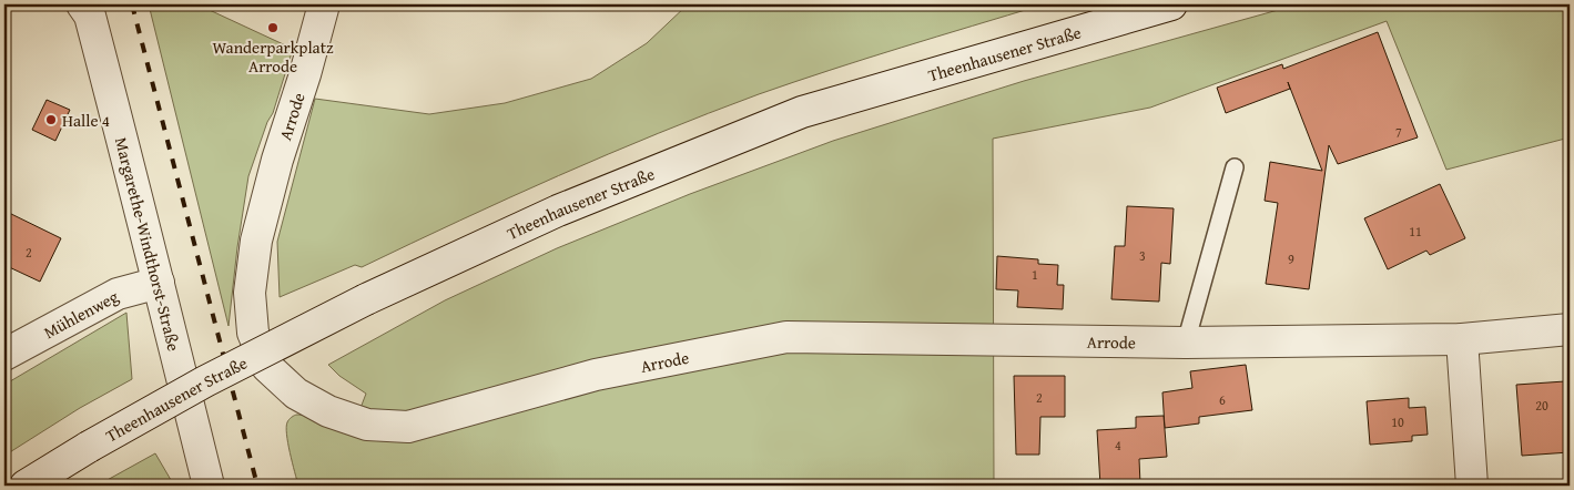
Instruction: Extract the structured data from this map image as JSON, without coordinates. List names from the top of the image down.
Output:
{
  "streets": {
    "street": [
      "Theenhausener Straße",
      "Arrode",
      "Margarethe-Windthorst-Straße",
      "Mühlenweg"
    ]
  },
  "crossings": [
    ["Margarethe-Windthorst-Straße", "Mühlenweg"]
  ],
  "places": ["Wanderparkplatz Arrode", "Halle 4"],
  "house_numbers": [
    "7",
    "11",
    "2",
    "3",
    "9",
    "1",
    "2",
    "6",
    "20",
    "10",
    "4"
  ]
}
